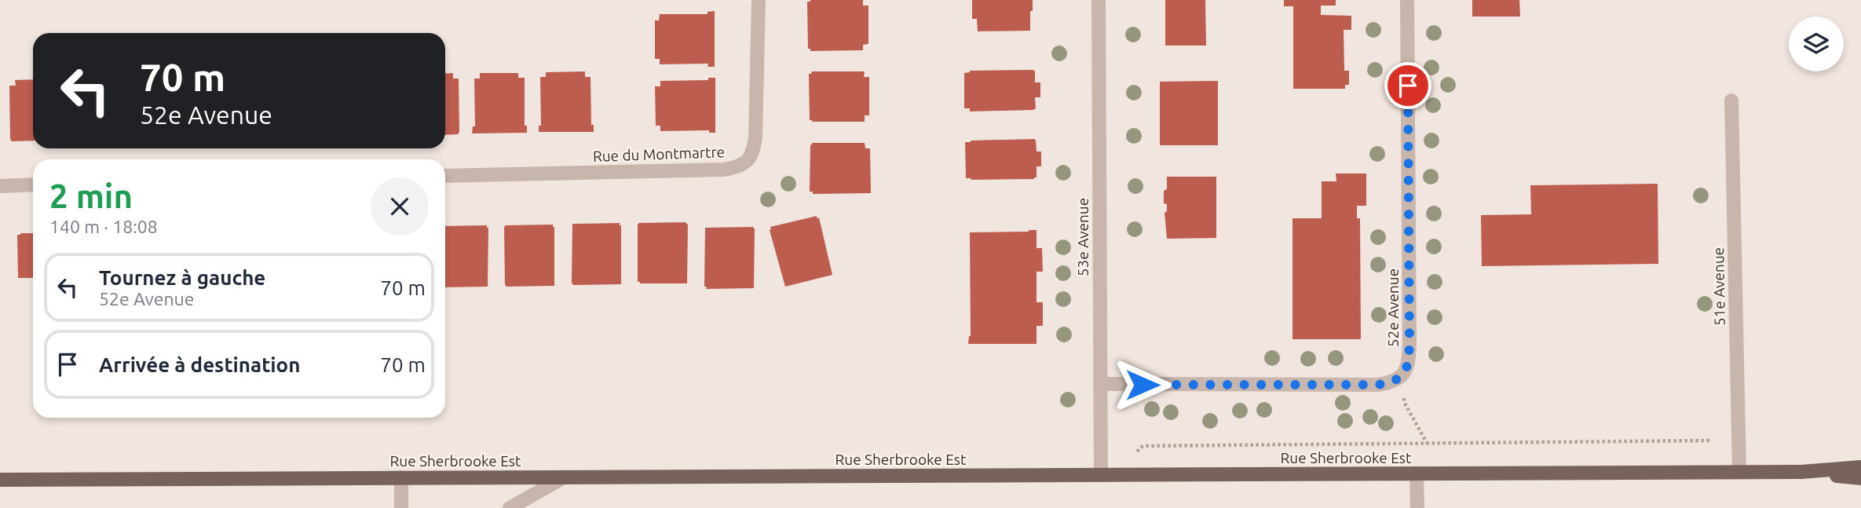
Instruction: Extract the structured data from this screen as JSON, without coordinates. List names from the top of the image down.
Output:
{
  "streets": {
    "main road": ["Rue Sherbrooke Est"],
    "street": [
      "Rue du Montmartre",
      "53e Avenue",
      "51e Avenue",
      "52e Avenue"
    ]
  },
  "crossings": [
    ["53e Avenue", "Rue Sherbrooke Est"],
    ["51e Avenue", "Rue Sherbrooke Est"]
  ],
  "page": {
    "turn": ["70 m", "52e Avenue"],
    "heading": ["2 min", "140 m · 18:08"],
    "list": [
      {
        "name": "Tournez à gauche",
        "note": "52e Avenue",
        "value": "70 m"
      },
      {
        "name": "Arrivée à destination",
        "value": "70 m"
      }
    ]
  }
}
